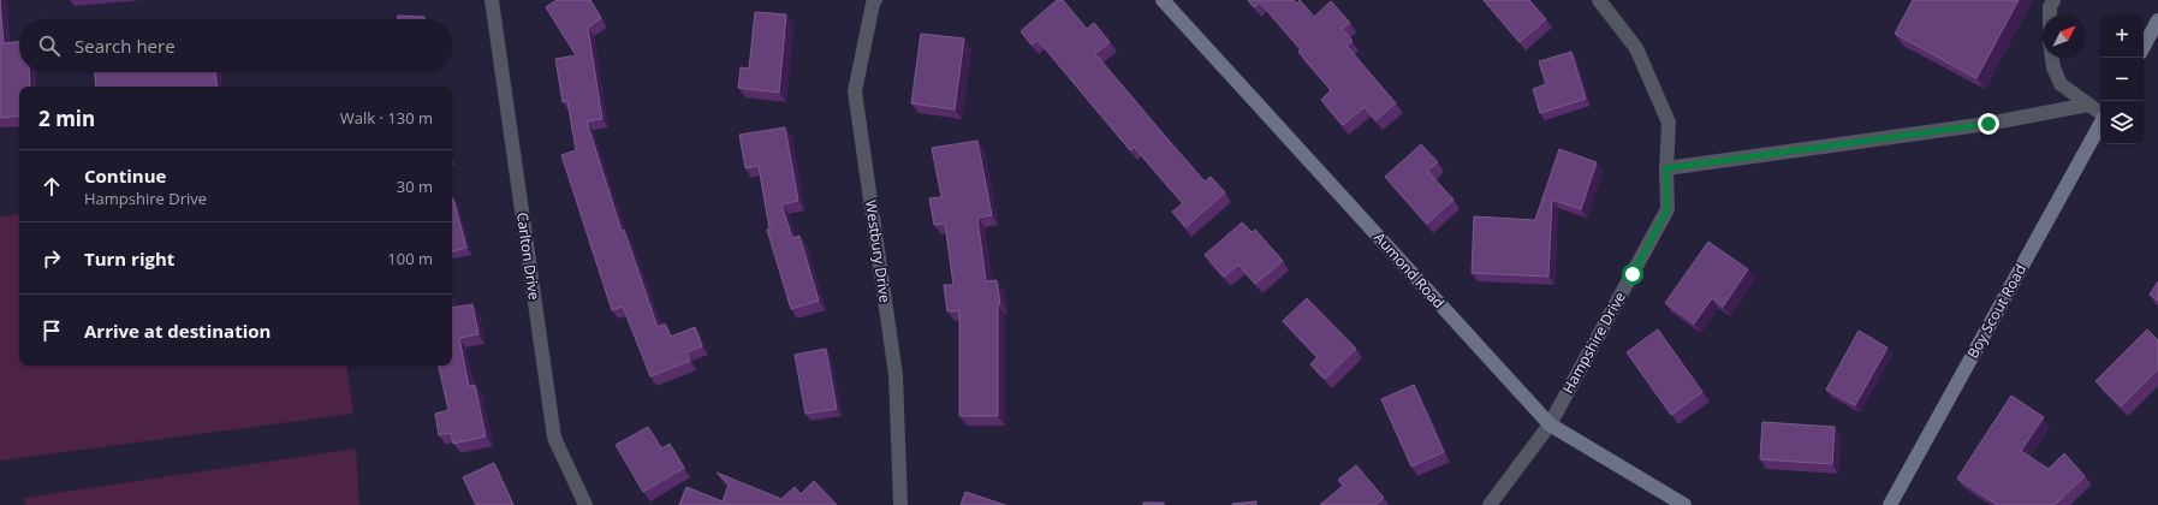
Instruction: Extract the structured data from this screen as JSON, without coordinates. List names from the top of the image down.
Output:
{
  "streets": {
    "street": [
      "Westbury Drive",
      "Carlton Drive",
      "Aumond Road",
      "Boy Scout Road",
      "Hampshire Drive"
    ]
  },
  "crossings": [
    ["Aumond Road", "Hampshire Drive"]
  ],
  "north": "top right",
  "page": {
    "map_buttons": ["+", "−"],
    "search": "Search here",
    "heading": ["2 min", "Walk · 130 m"],
    "list": [
      ["Continue", "Hampshire Drive", "30 m"],
      ["Turn right", "100 m"],
      "Arrive at destination"
    ]
  }
}
